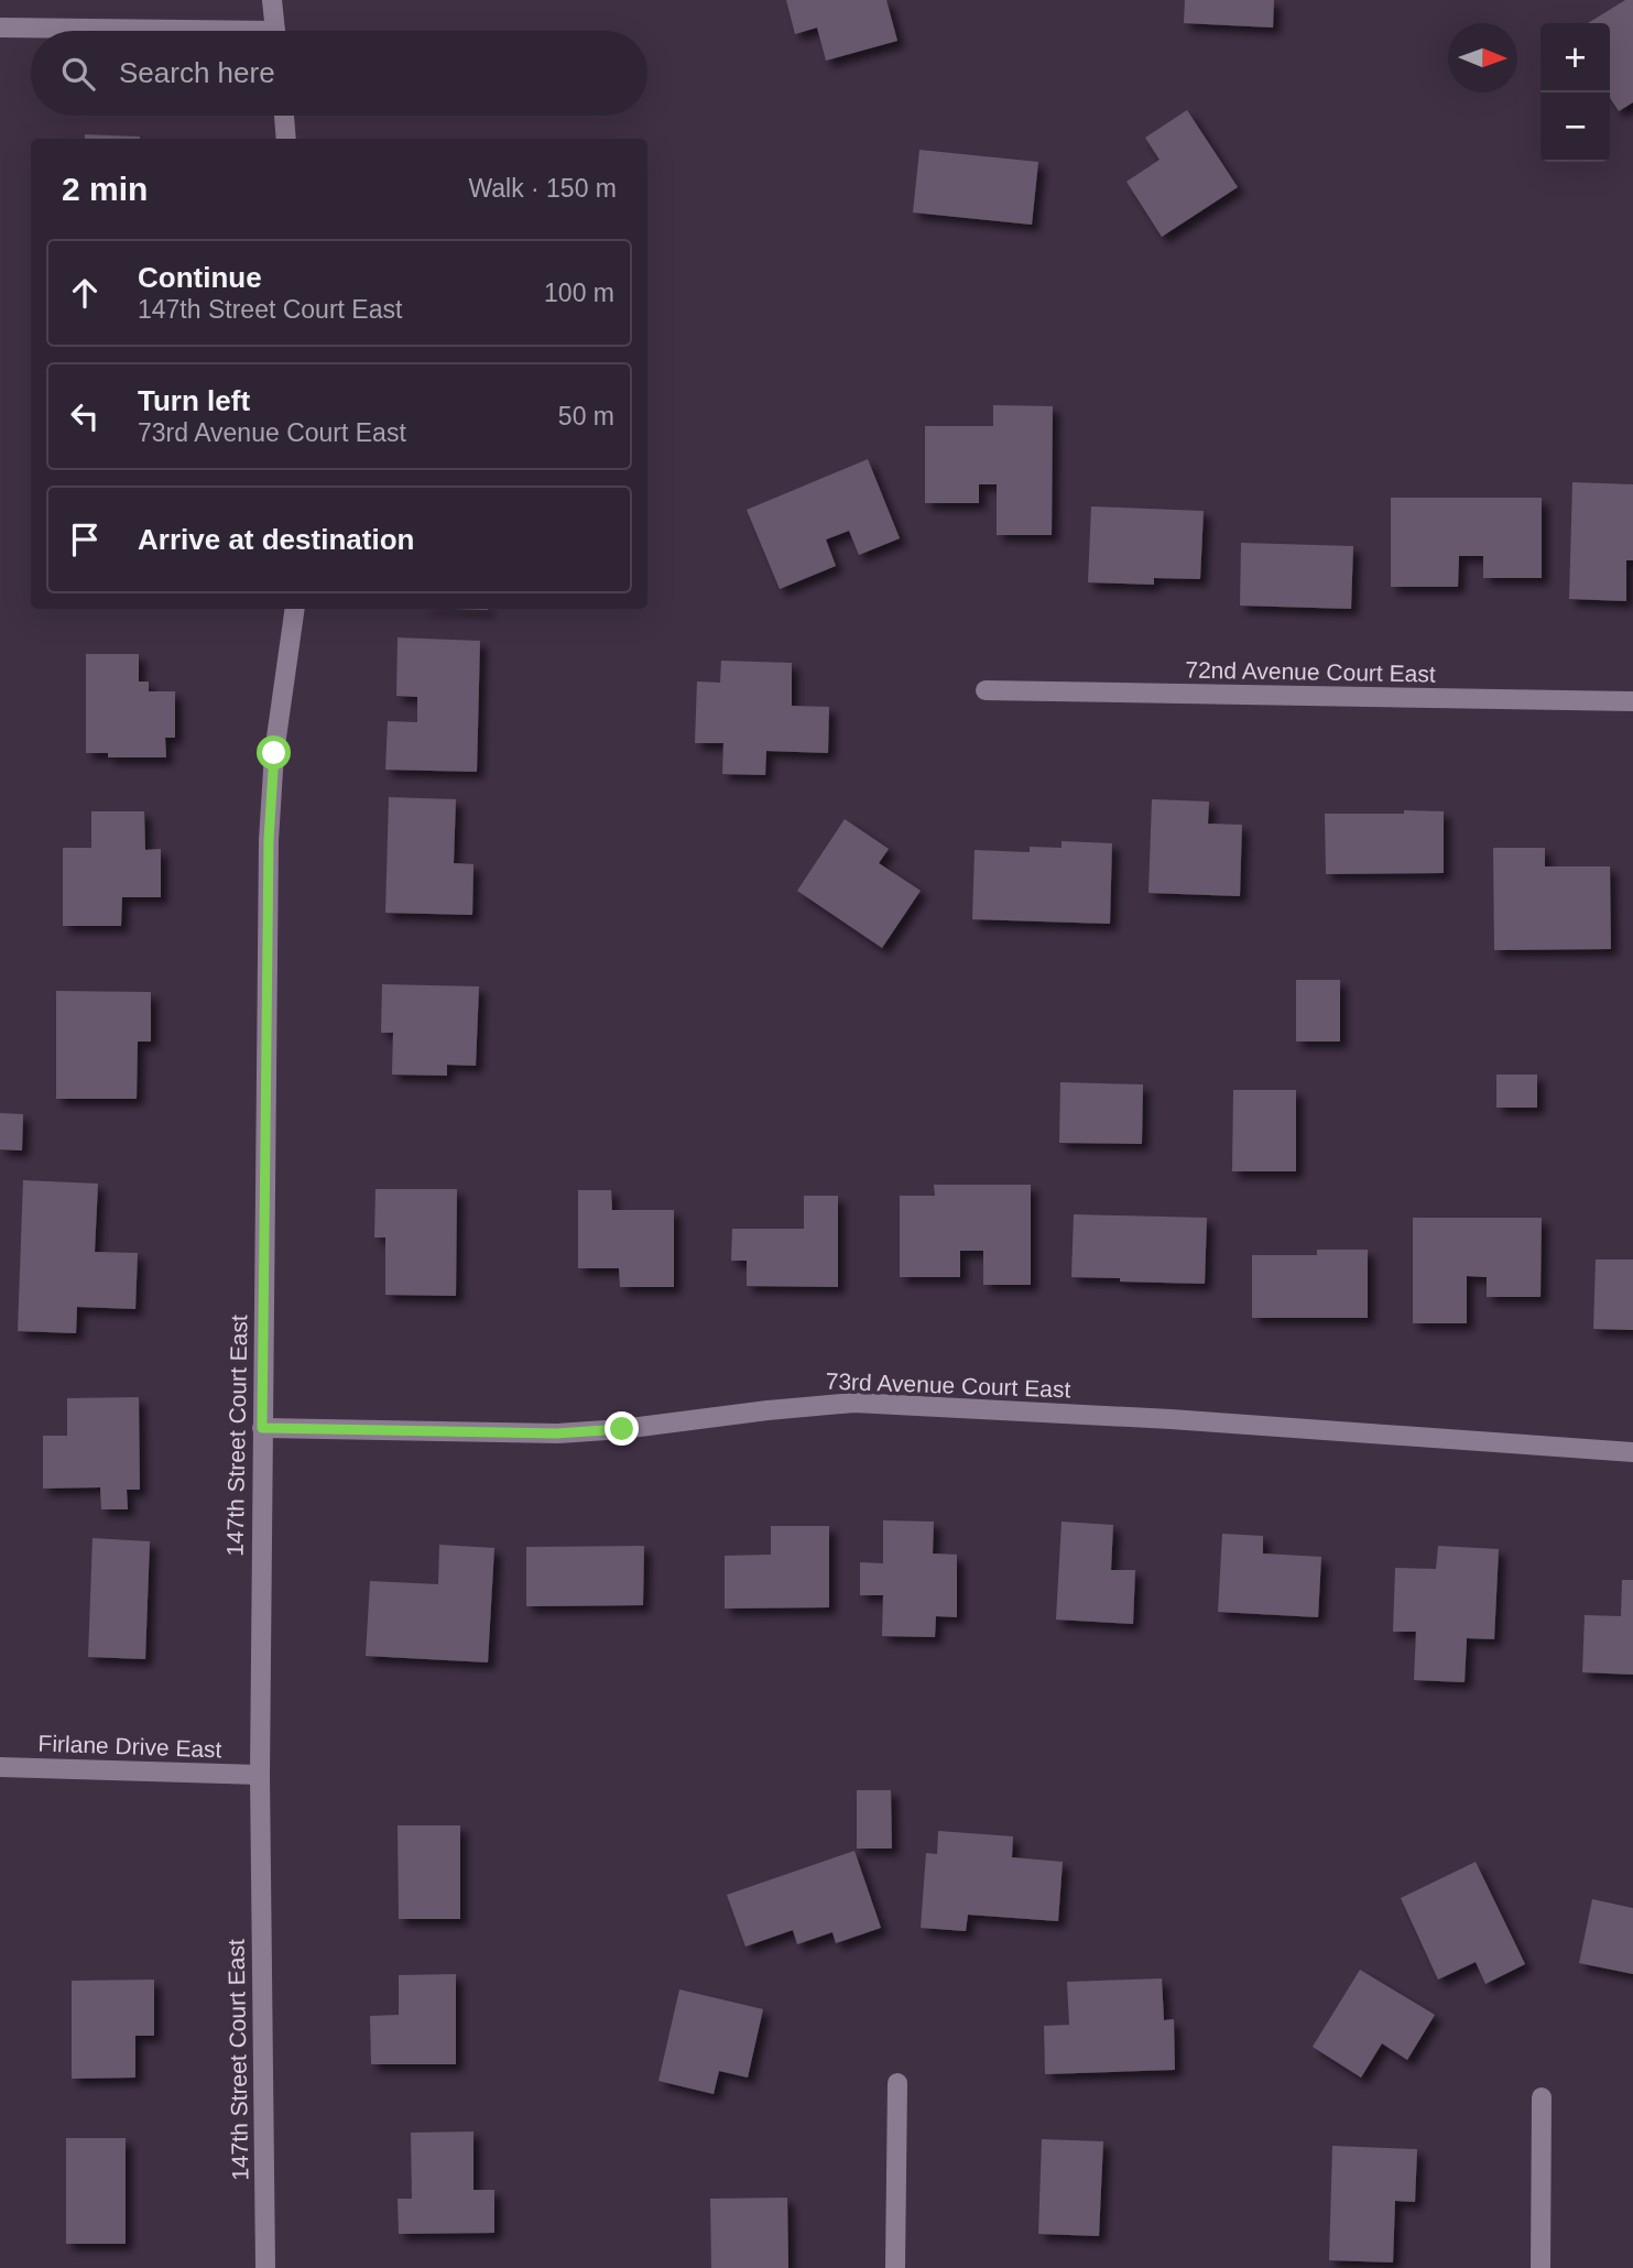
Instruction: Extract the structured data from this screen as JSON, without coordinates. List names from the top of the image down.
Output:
{
  "streets": {
    "street": [
      "72nd Avenue Court East",
      "73rd Avenue Court East",
      "147th Street Court East",
      "Firlane Drive East"
    ]
  },
  "crossings": [
    ["73rd Avenue Court East", "147th Street Court East"],
    ["147th Street Court East", "Firlane Drive East"]
  ],
  "north": "right",
  "page": {
    "map_buttons": ["+", "−"],
    "search": "Search here",
    "heading": ["2 min", "Walk · 150 m"],
    "list": [
      ["Continue", "147th Street Court East", "100 m"],
      ["Turn left", "73rd Avenue Court East", "50 m"],
      "Arrive at destination"
    ]
  }
}
